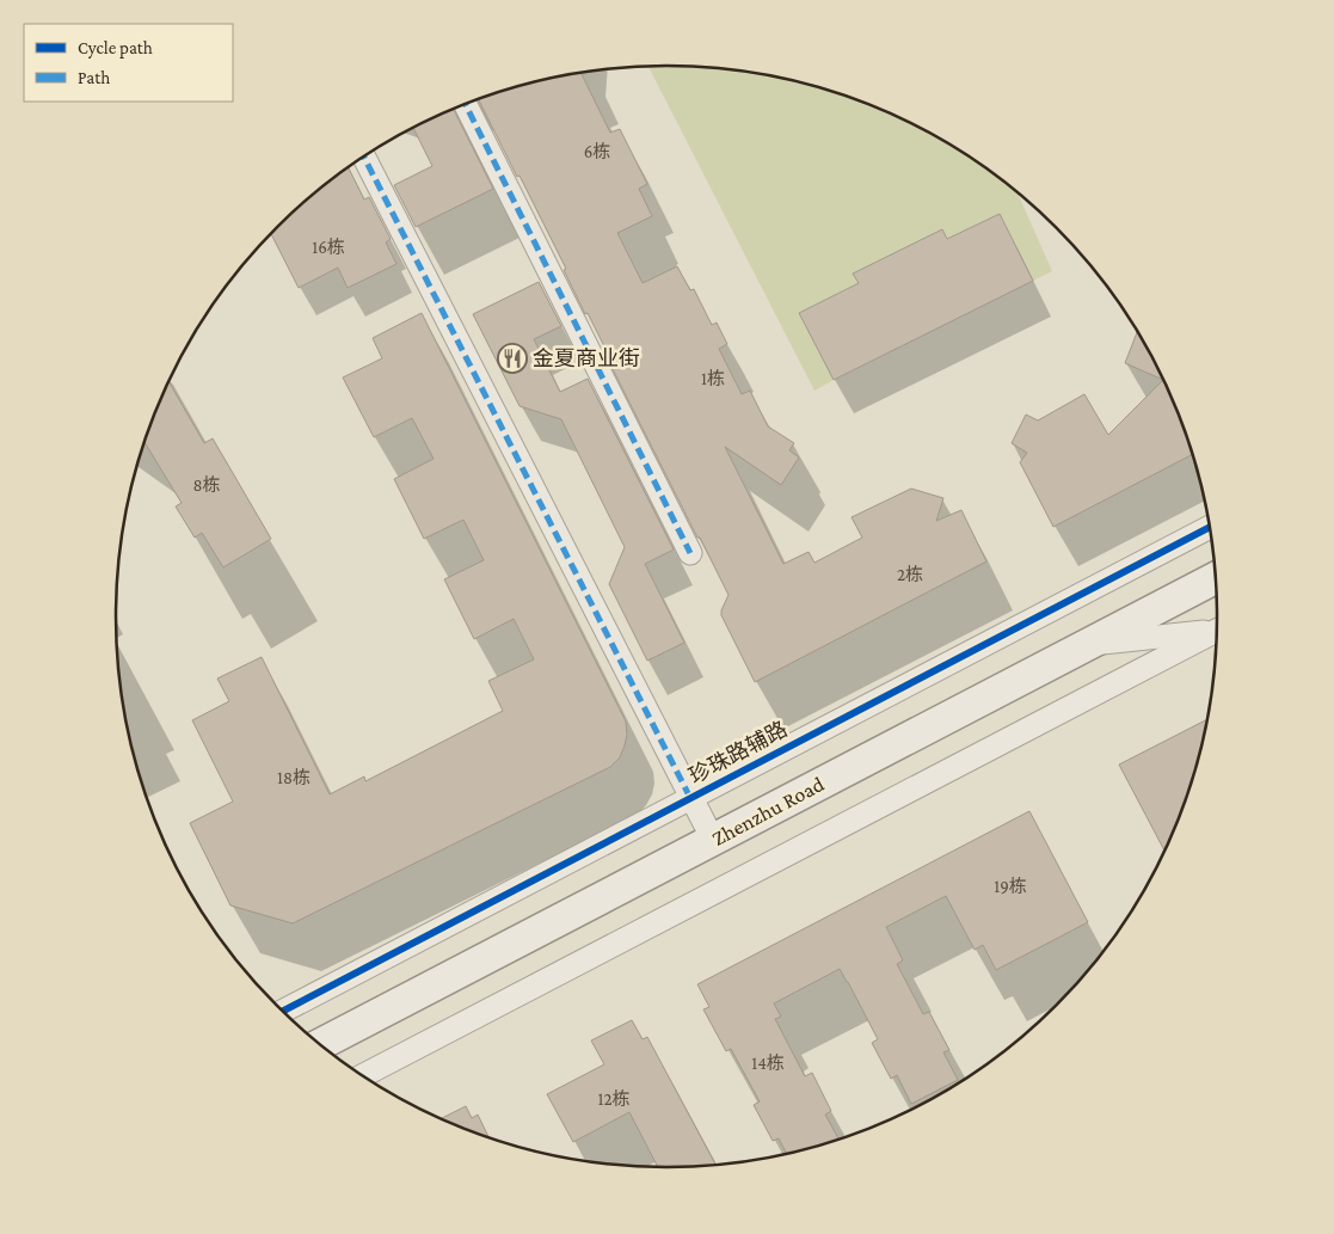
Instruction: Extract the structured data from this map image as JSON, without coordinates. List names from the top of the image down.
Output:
{
  "streets": {
    "street": ["珍珠路辅路", "Zhenzhu Road"]
  },
  "places": {
    "restaurant": ["金夏商业街"]
  },
  "house_numbers": [
    "6栋",
    "16栋",
    "1栋",
    "8栋",
    "2栋",
    "18栋",
    "19栋",
    "14栋",
    "12栋"
  ],
  "legend": ["Cycle path", "Path"]
}
